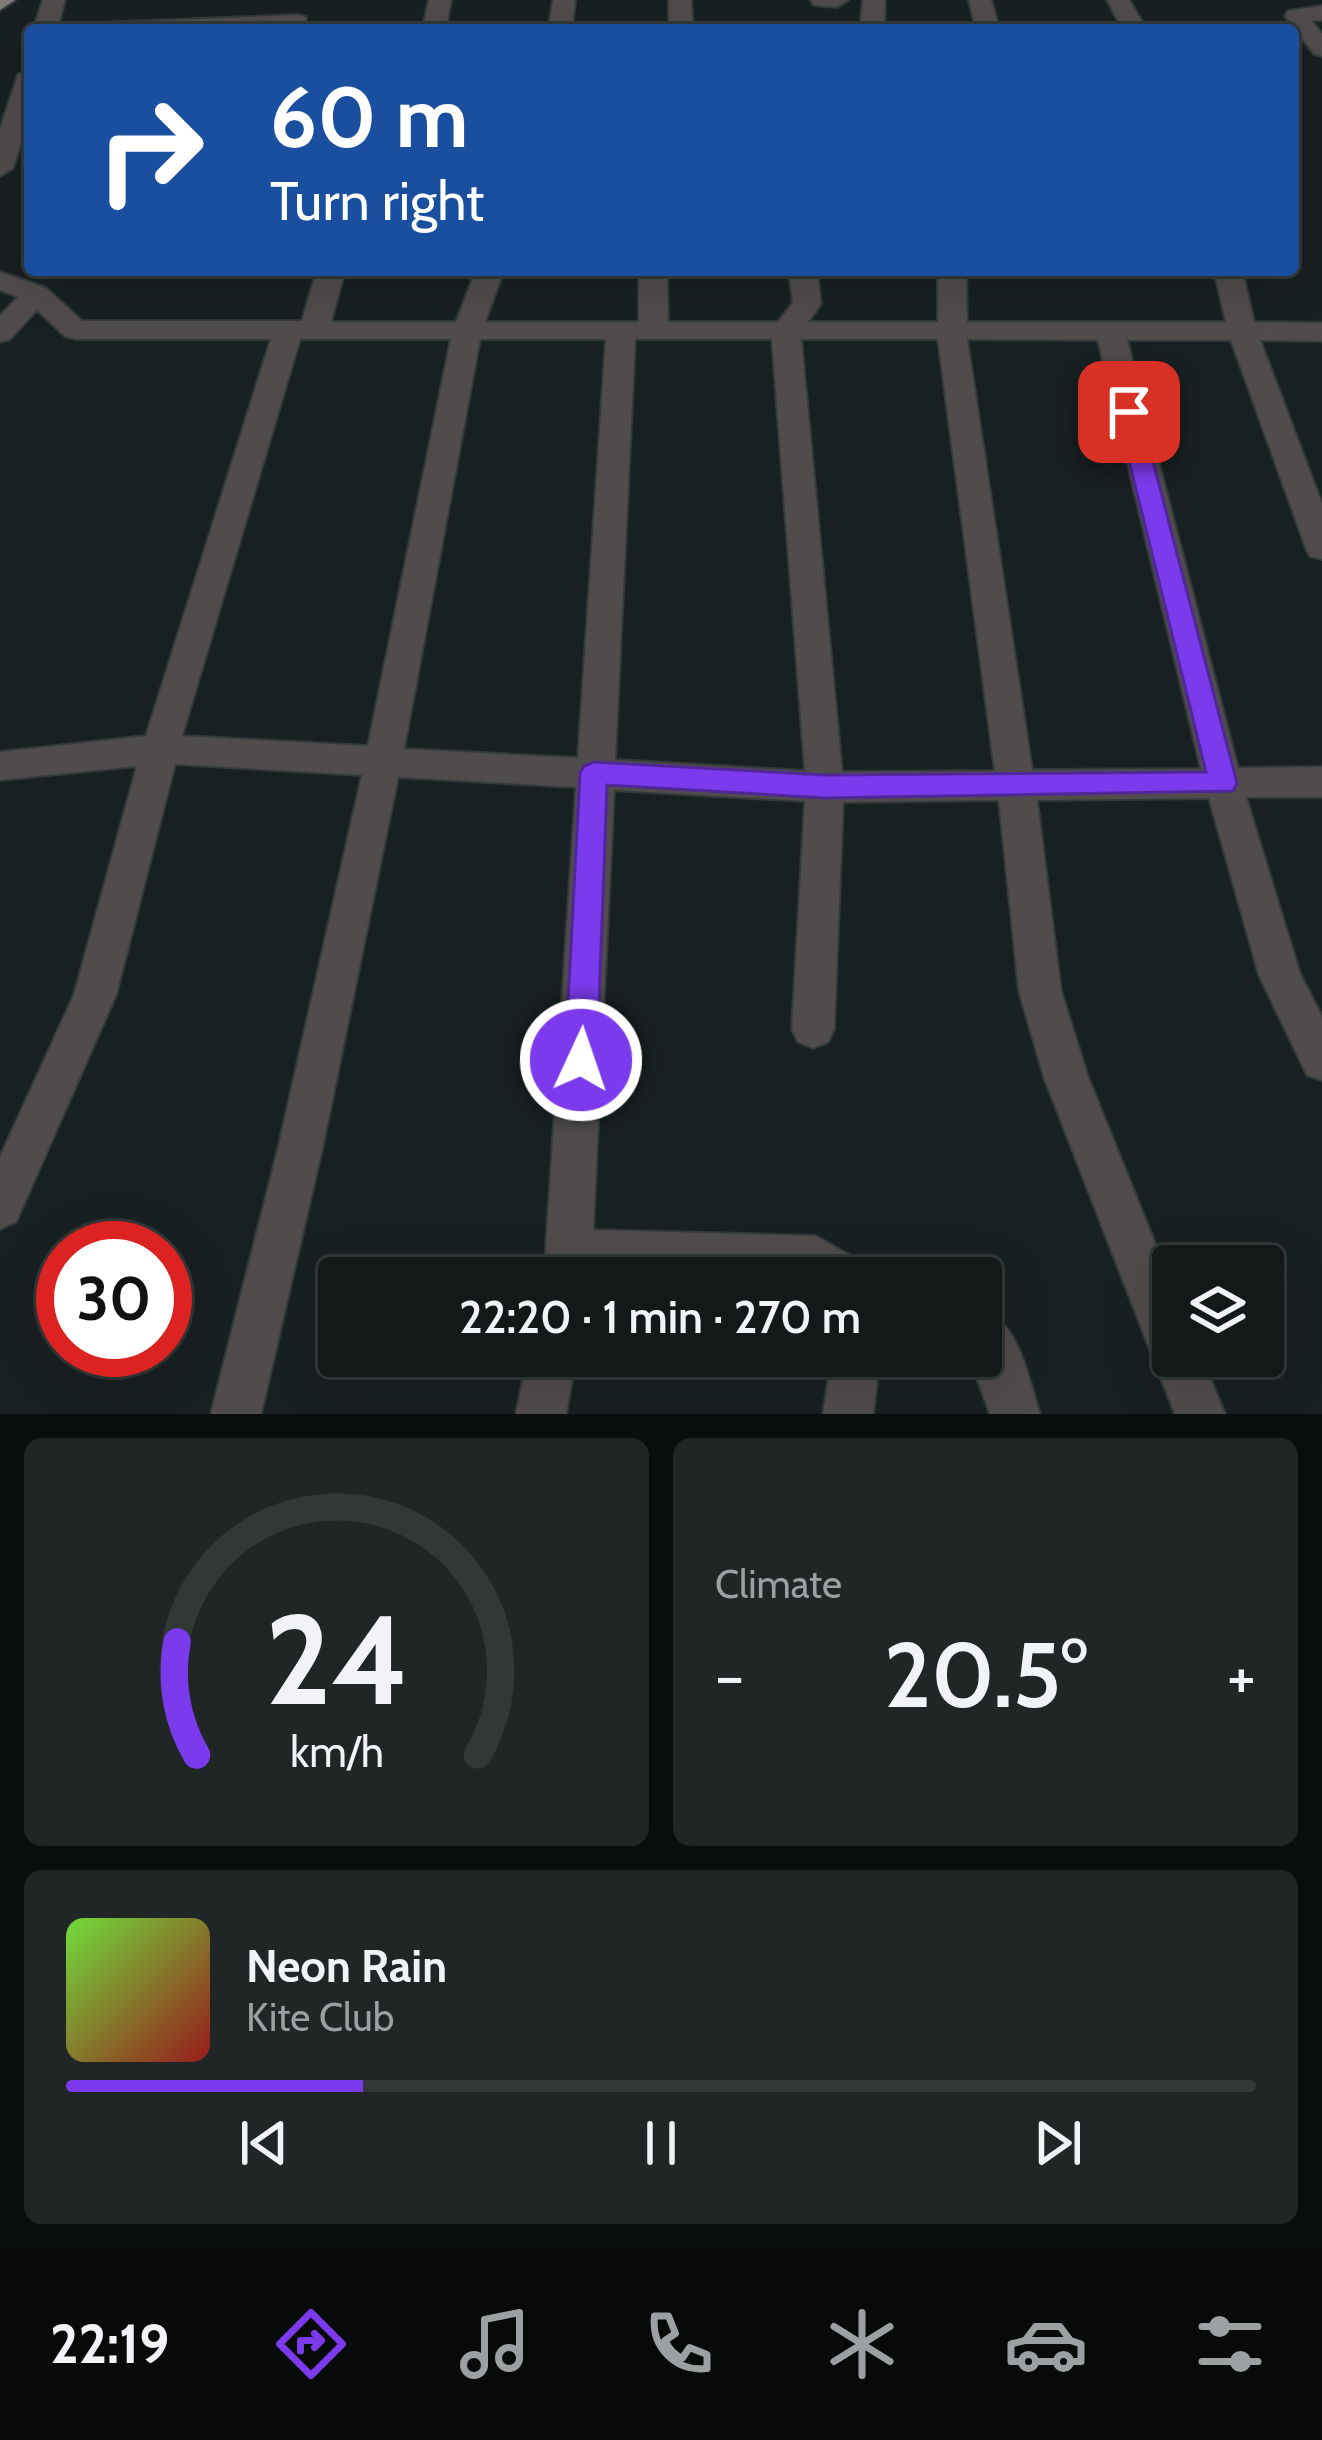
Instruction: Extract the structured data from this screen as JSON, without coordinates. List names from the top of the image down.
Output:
{
  "page": {
    "turn": ["60 m", "Turn right"],
    "limit": "30",
    "trip": "22:20 · 1 min · 270 m",
    "tile": "Climate",
    "heat": ["−", "20.5°", "+"],
    "song": ["Neon Rain", "Kite Club"],
    "tabs": "22:19",
    "gauge": ["24", "km/h"]
  }
}
